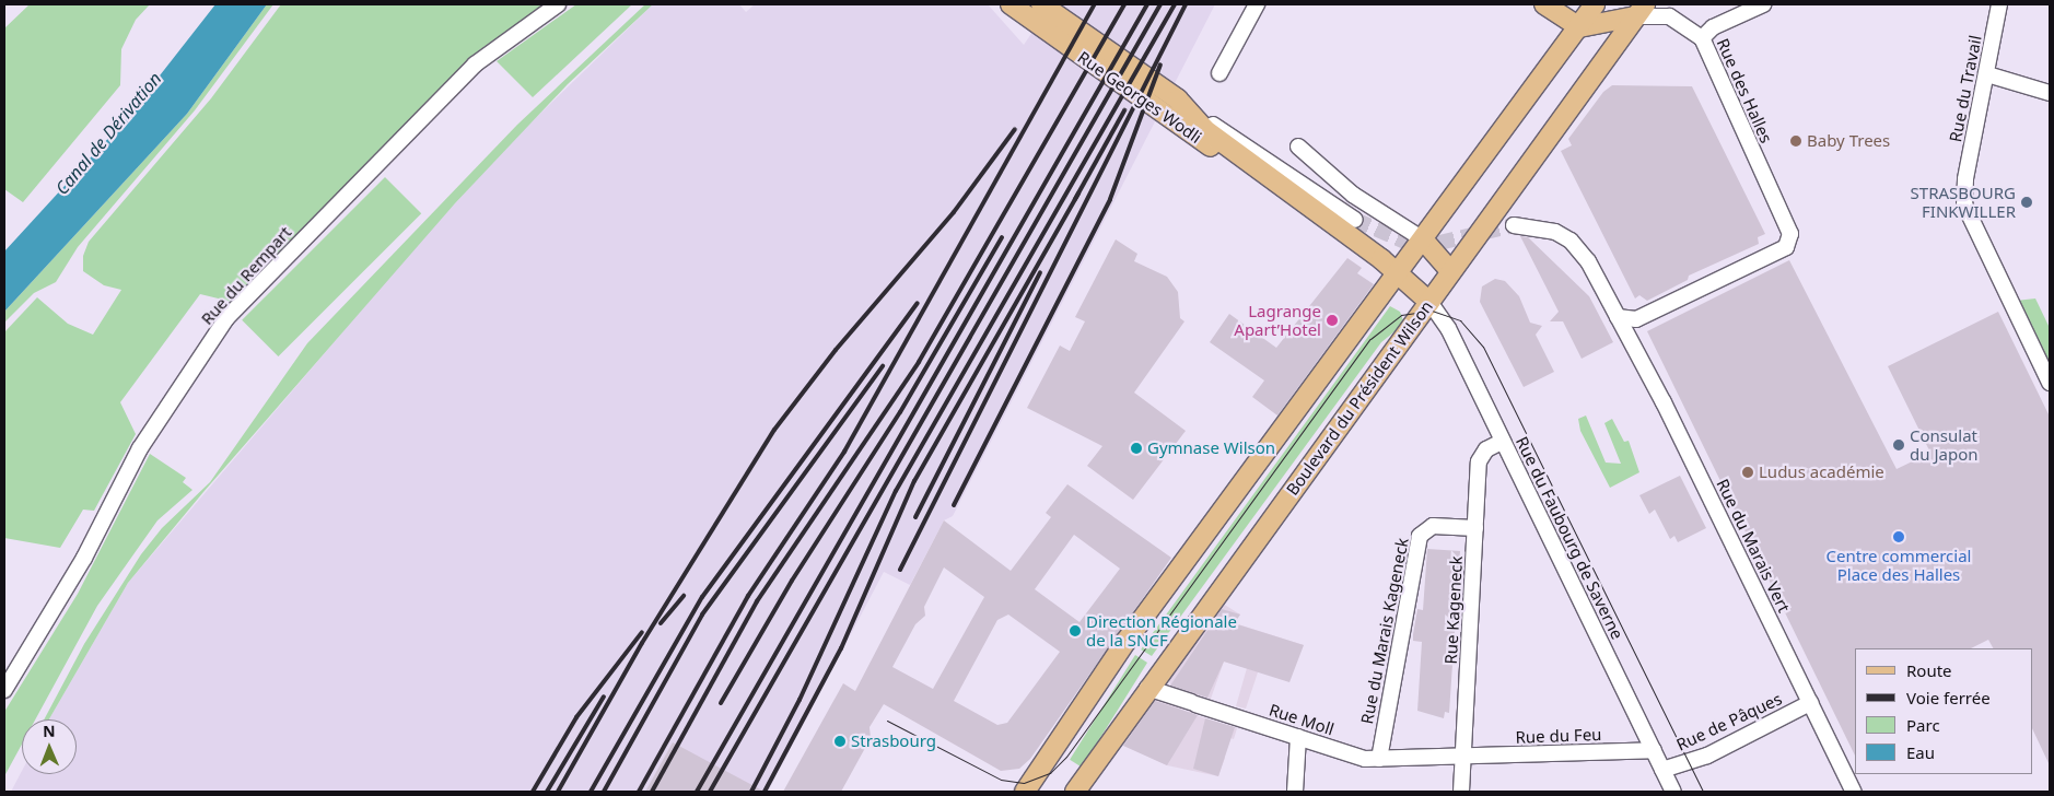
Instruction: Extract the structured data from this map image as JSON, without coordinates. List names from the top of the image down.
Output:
{
  "streets": {
    "main road": ["Rue Georges Wodli", "Boulevard du Président Wilson"],
    "street": [
      "Rue du Travail",
      "Rue des Halles",
      "Rue du Rempart",
      "Rue du Faubourg de Saverne",
      "Rue du Marais Vert",
      "Rue Kageneck",
      "Rue du Marais Kageneck",
      "Rue Moll",
      "Rue de Pâques",
      "Rue du Feu"
    ]
  },
  "crossings": [
    ["Rue des Halles", "Boulevard du Président Wilson"],
    ["Boulevard du Président Wilson", "Rue du Faubourg de Saverne"],
    ["Boulevard du Président Wilson", "Rue Moll"],
    ["Rue du Faubourg de Saverne", "Rue Kageneck"],
    ["Rue du Faubourg de Saverne", "Rue de Pâques"],
    ["Rue du Faubourg de Saverne", "Rue du Feu"],
    ["Rue du Marais Vert", "Rue de Pâques"],
    ["Rue Kageneck", "Rue du Marais Kageneck"],
    ["Rue Kageneck", "Rue Moll"],
    ["Rue Kageneck", "Rue du Feu"],
    ["Rue du Marais Kageneck", "Rue Moll"],
    ["Rue Moll", "Rue du Feu"]
  ],
  "water": ["Canal de Dérivation"],
  "places": [
    "Baby Trees",
    "STRASBOURG FINKWILLER",
    "Lagrange Apart’Hotel",
    "Consulat du Japon",
    "Gymnase Wilson",
    "Ludus académie",
    "Centre commercial Place des Halles",
    "Direction Régionale de la SNCF",
    "Strasbourg"
  ],
  "legend": [
    "Route",
    "Voie ferrée",
    "Parc",
    "Eau"
  ],
  "north": "top"
}
